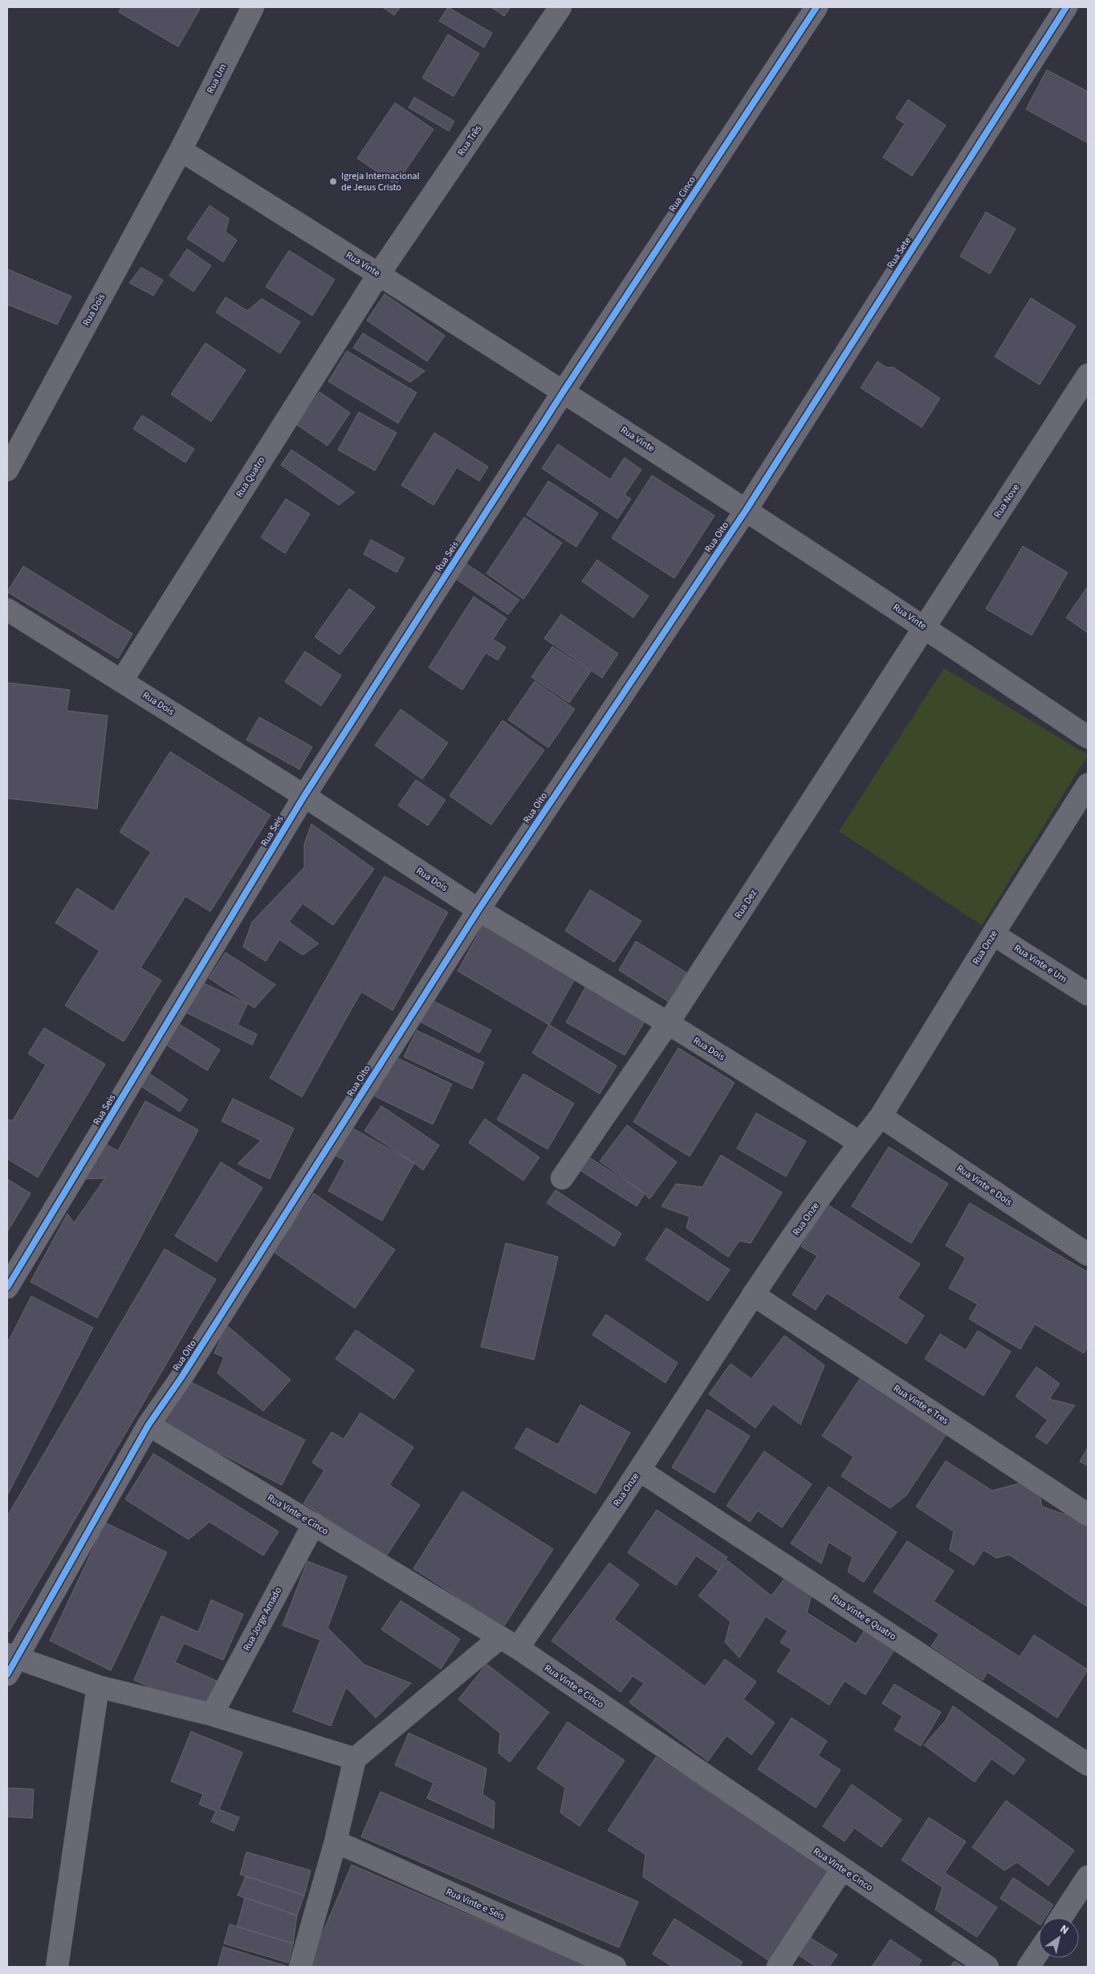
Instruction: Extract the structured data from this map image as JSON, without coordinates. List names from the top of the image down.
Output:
{
  "streets": {
    "street": [
      "Rua Um",
      "Rua Três",
      "Rua Cinco",
      "Rua Sete",
      "Rua Vinte",
      "Rua Dois",
      "Rua Quatro",
      "Rua Nove",
      "Rua Oito",
      "Rua Seis",
      "Rua Dez",
      "Rua Onze",
      "Rua Vinte e Um",
      "Rua Vinte e Dois",
      "Rua Vinte e Tres",
      "Rua Vinte e Cinco",
      "Rua Vinte e Quatro",
      "Rua Jorge Amado",
      "Rua Vinte e Seis"
    ]
  },
  "crossings": [
    ["Rua Um", "Rua Vinte"],
    ["Rua Um", "Rua Dois"],
    ["Rua Três", "Rua Vinte"],
    ["Rua Três", "Rua Quatro"],
    ["Rua Cinco", "Rua Vinte"],
    ["Rua Cinco", "Rua Seis"],
    ["Rua Sete", "Rua Vinte"],
    ["Rua Sete", "Rua Oito"],
    ["Rua Vinte", "Rua Dois"],
    ["Rua Vinte", "Rua Quatro"],
    ["Rua Vinte", "Rua Nove"],
    ["Rua Vinte", "Rua Oito"],
    ["Rua Vinte", "Rua Seis"],
    ["Rua Vinte", "Rua Dez"],
    ["Rua Dois", "Rua Quatro"],
    ["Rua Dois", "Rua Oito"],
    ["Rua Dois", "Rua Seis"],
    ["Rua Dois", "Rua Dez"],
    ["Rua Dois", "Rua Onze"],
    ["Rua Nove", "Rua Dez"],
    ["Rua Oito", "Rua Vinte e Cinco"],
    ["Rua Onze", "Rua Vinte e Um"],
    ["Rua Onze", "Rua Vinte e Dois"],
    ["Rua Onze", "Rua Vinte e Tres"],
    ["Rua Onze", "Rua Vinte e Cinco"],
    ["Rua Onze", "Rua Vinte e Quatro"],
    ["Rua Vinte e Cinco", "Rua Jorge Amado"]
  ],
  "places": ["Igreja Internacional de Jesus Cristo"],
  "north": "top right"
}
